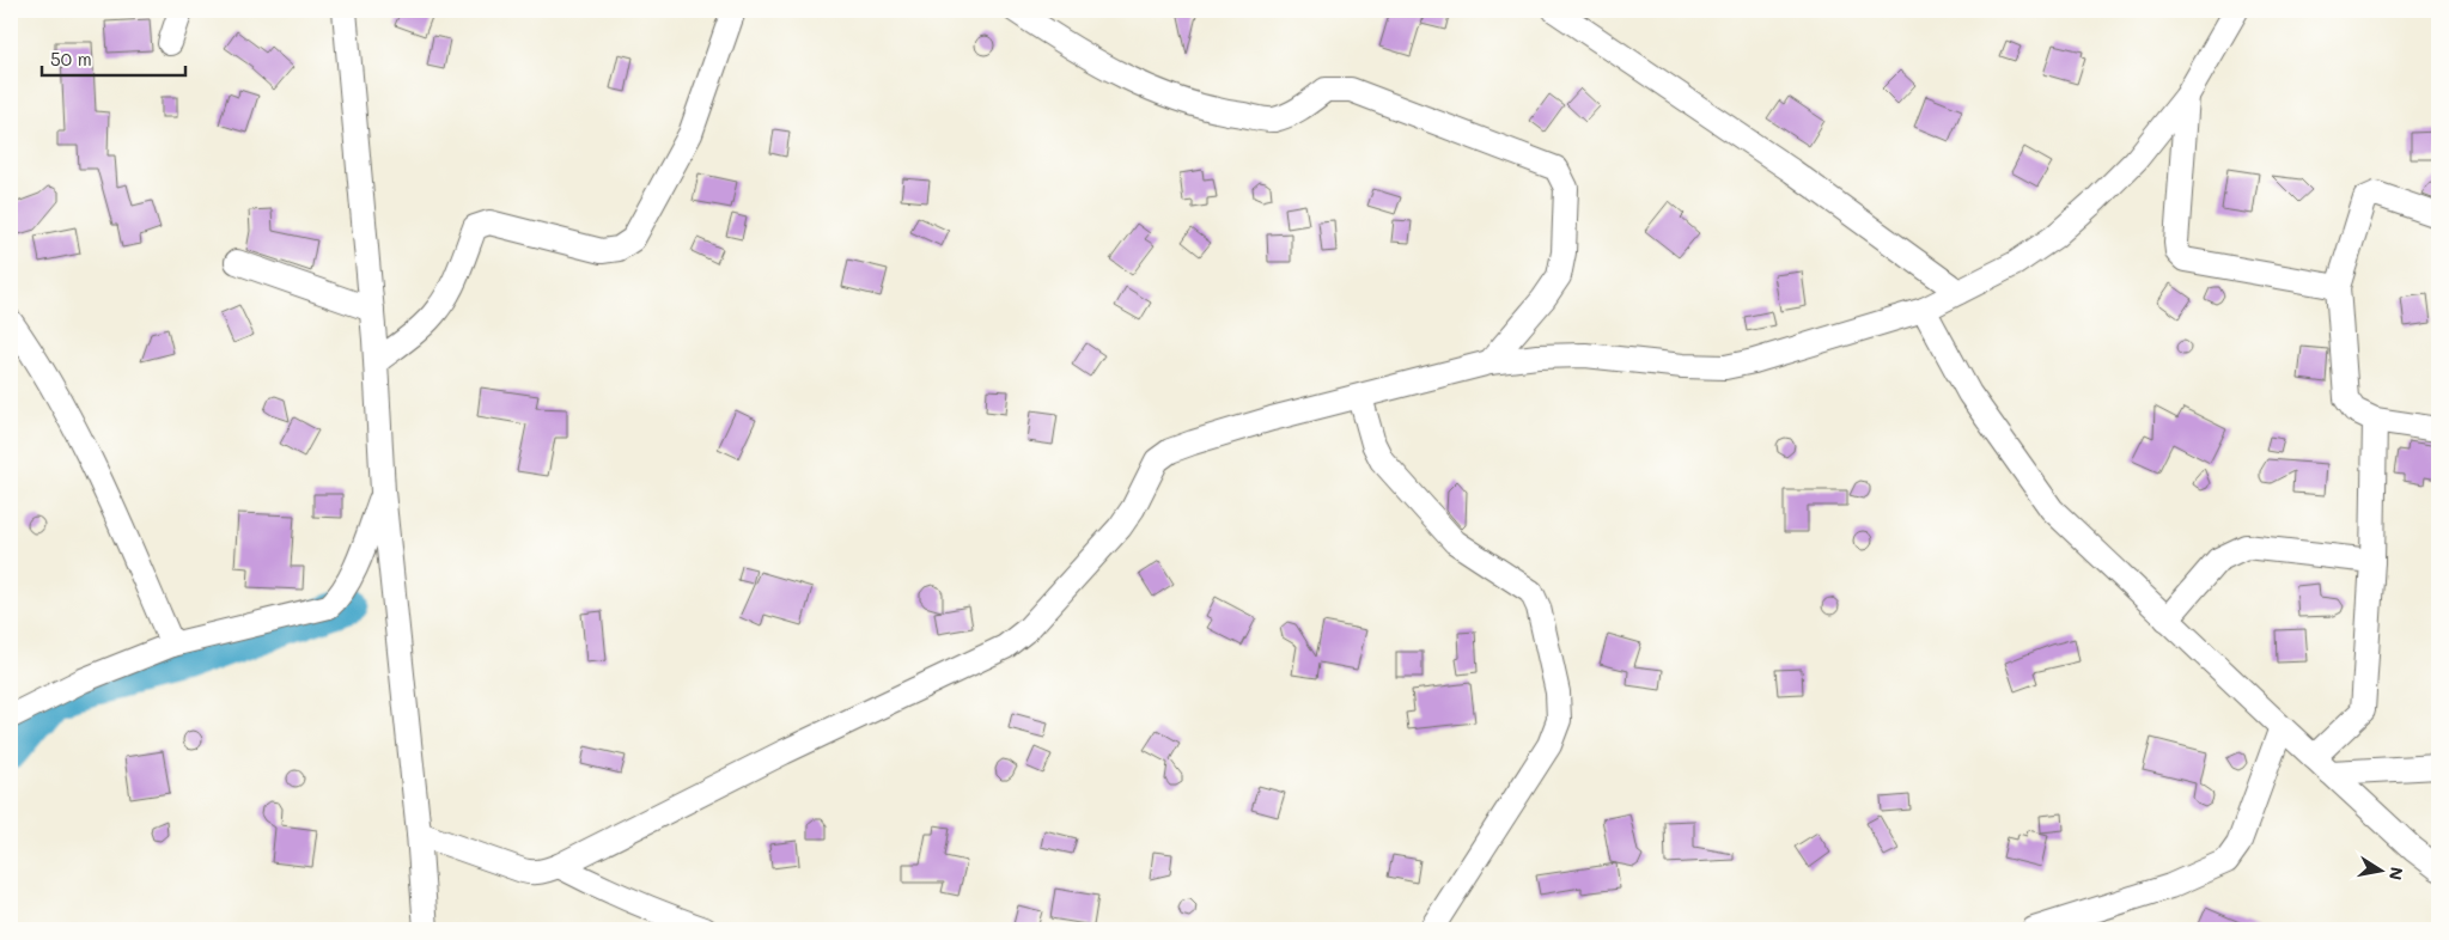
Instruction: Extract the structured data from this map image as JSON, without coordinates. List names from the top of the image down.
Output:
{
  "scale_bar": "50 m",
  "north": "right"
}
